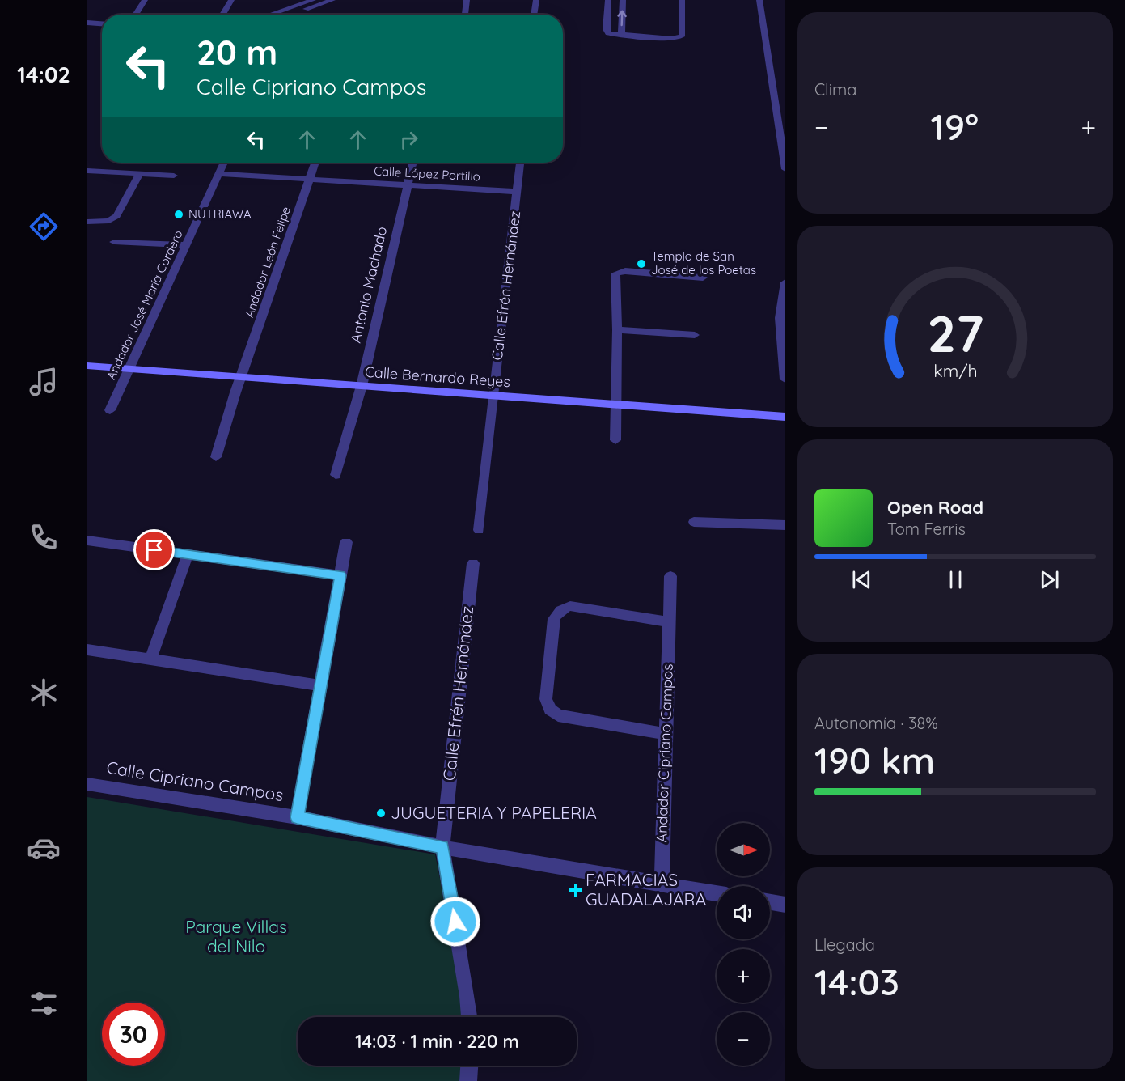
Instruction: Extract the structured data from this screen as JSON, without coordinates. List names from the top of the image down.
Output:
{
  "streets": {
    "street": [
      "Calle López Portillo",
      "Andador León Felipe",
      "Antonio Machado",
      "Calle Efrén Hernández",
      "Andador José María Cordero",
      "Calle Bernardo Reyes",
      "Andador Cipriano Campos",
      "Calle Cipriano Campos"
    ]
  },
  "crossings": [
    ["Calle López Portillo", "Andador León Felipe"],
    ["Calle López Portillo", "Antonio Machado"],
    ["Calle López Portillo", "Calle Efrén Hernández"],
    ["Calle López Portillo", "Andador José María Cordero"],
    ["Andador León Felipe", "Calle Bernardo Reyes"],
    ["Antonio Machado", "Calle Bernardo Reyes"],
    ["Calle Efrén Hernández", "Calle Bernardo Reyes"],
    ["Calle Efrén Hernández", "Calle Cipriano Campos"],
    ["Andador José María Cordero", "Calle Bernardo Reyes"],
    ["Andador Cipriano Campos", "Calle Cipriano Campos"]
  ],
  "parks": ["Parque Villas del Nilo"],
  "places": {
    "other": ["NUTRIAWA", "Templo de San José de los Poetas", "JUGUETERIA Y PAPELERIA"],
    "health": ["FARMACIAS GUADALAJARA"]
  },
  "north": "right",
  "page": {
    "tabs": "14:02",
    "tile": [
      "Clima",
      ["Autonomía · 38%", "190 km"],
      ["Llegada", "14:03"]
    ],
    "turn": ["20 m", "Calle Cipriano Campos"],
    "heat": ["−", "19°", "+"],
    "song": ["Open Road", "Tom Ferris"],
    "map_buttons": ["+", "−"],
    "limit": "30",
    "trip": "14:03 · 1 min · 220 m",
    "gauge": ["27", "km/h"]
  }
}
